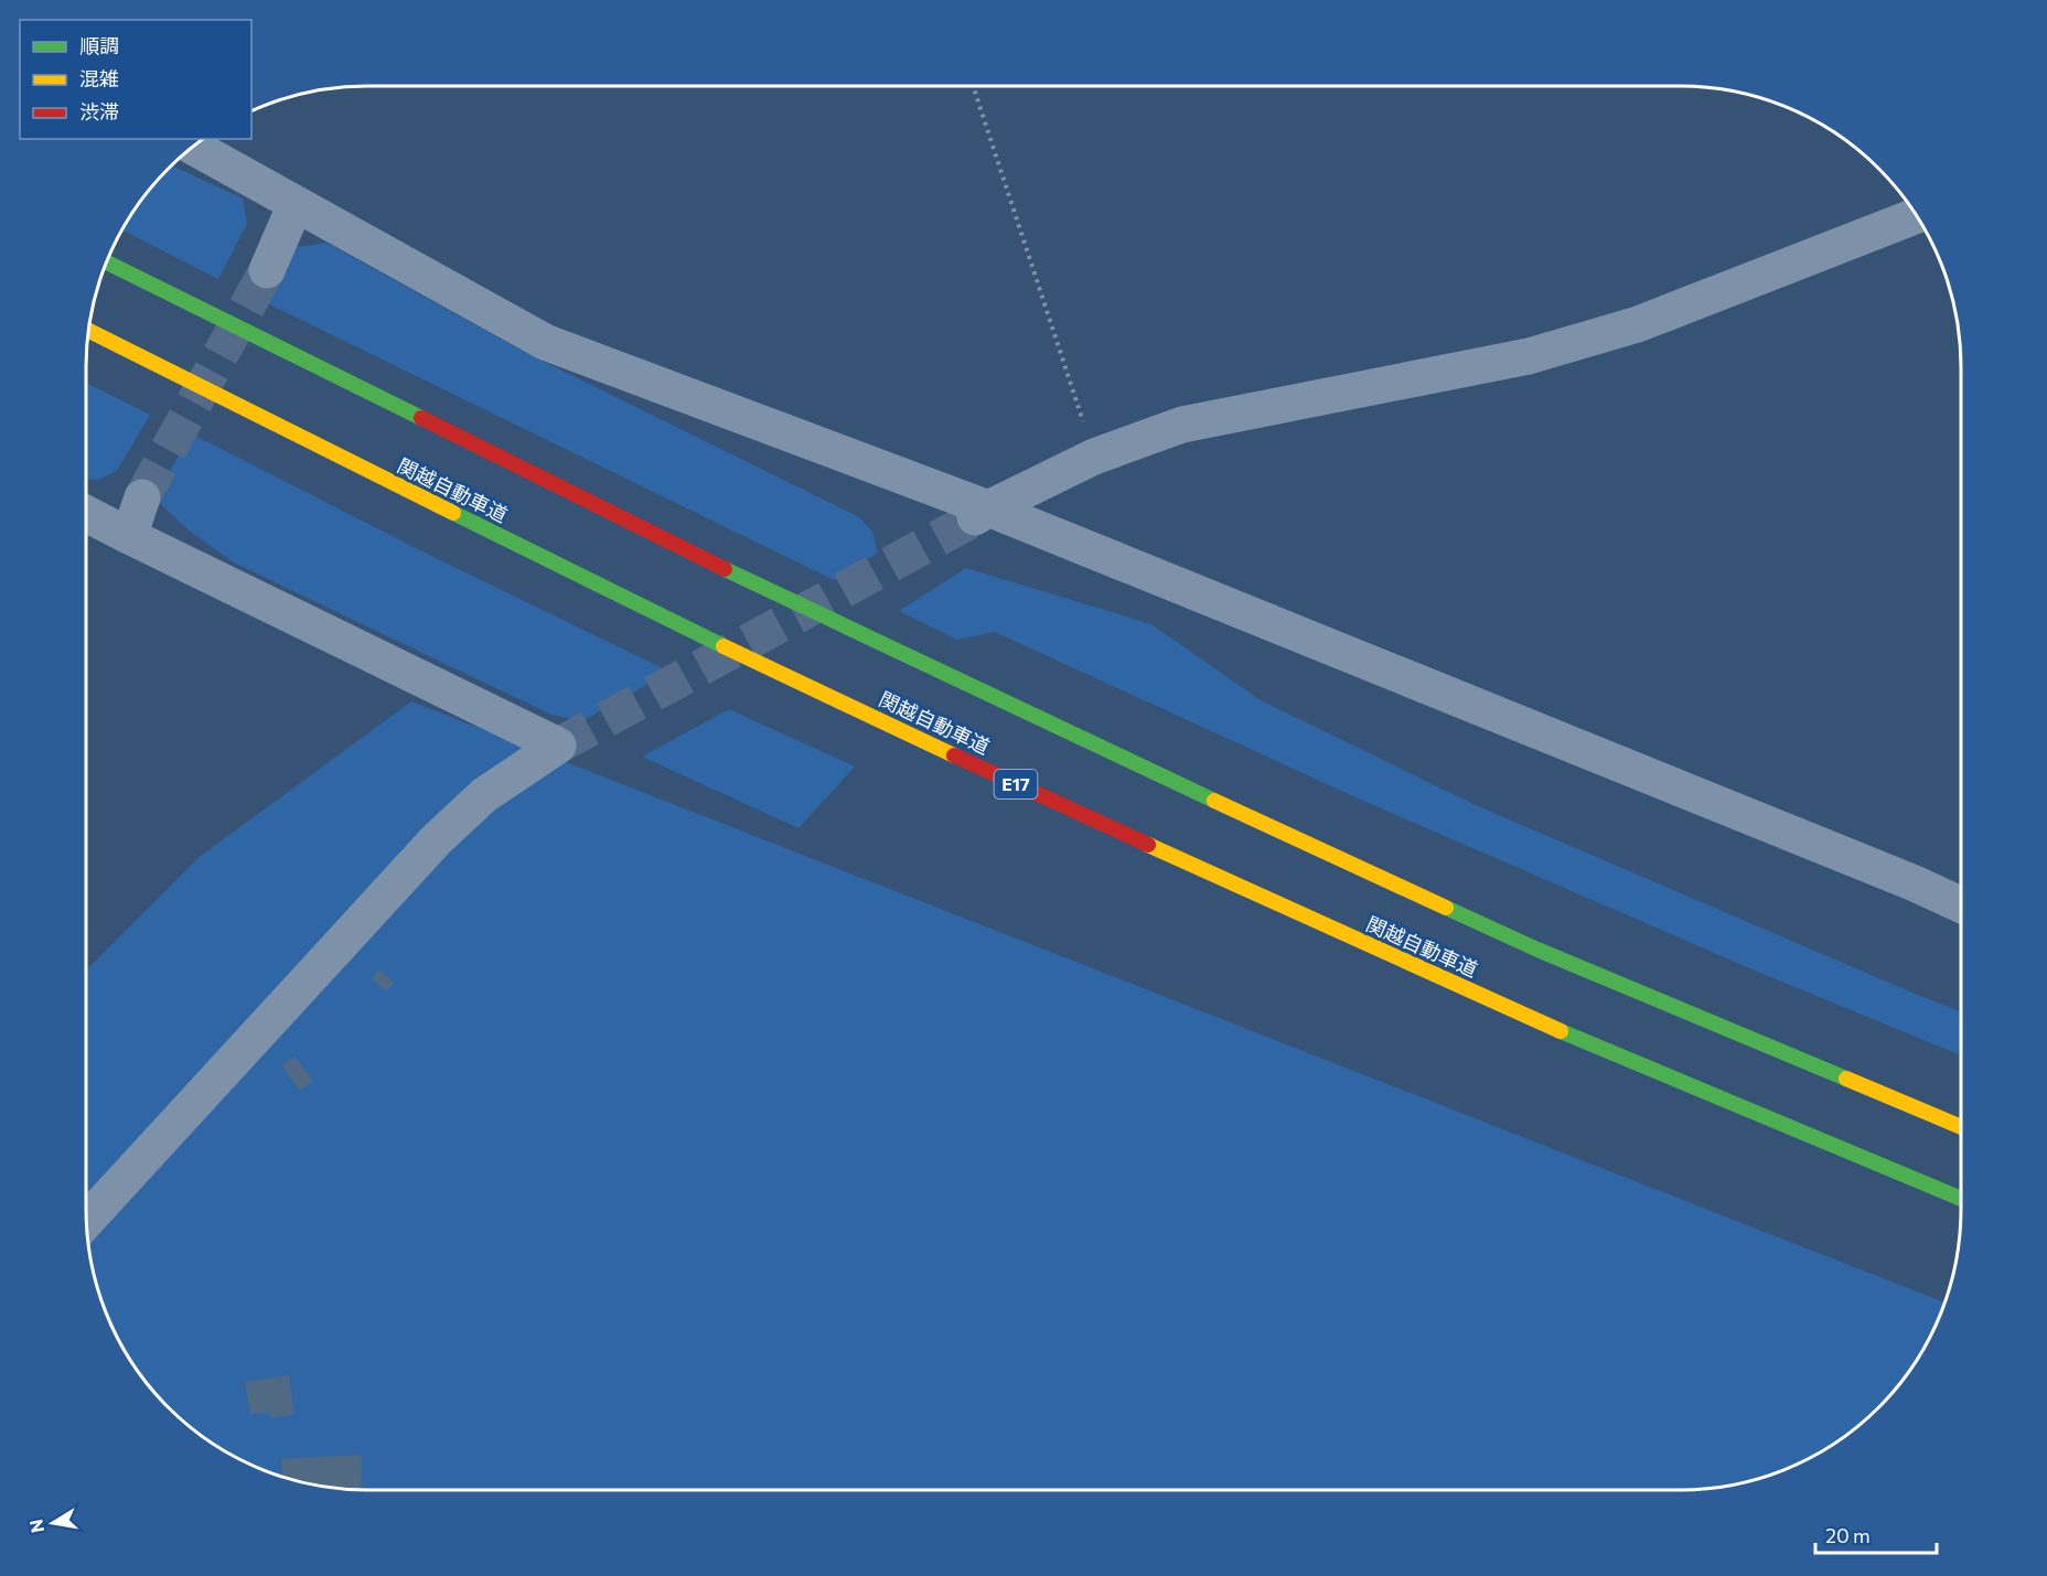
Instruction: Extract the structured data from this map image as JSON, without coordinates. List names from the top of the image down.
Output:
{
  "streets": {
    "highway": ["関越自動車道", "E17"]
  },
  "legend": ["順調", "混雑", "渋滞"],
  "scale_bar": "20 m",
  "north": "left"
}
